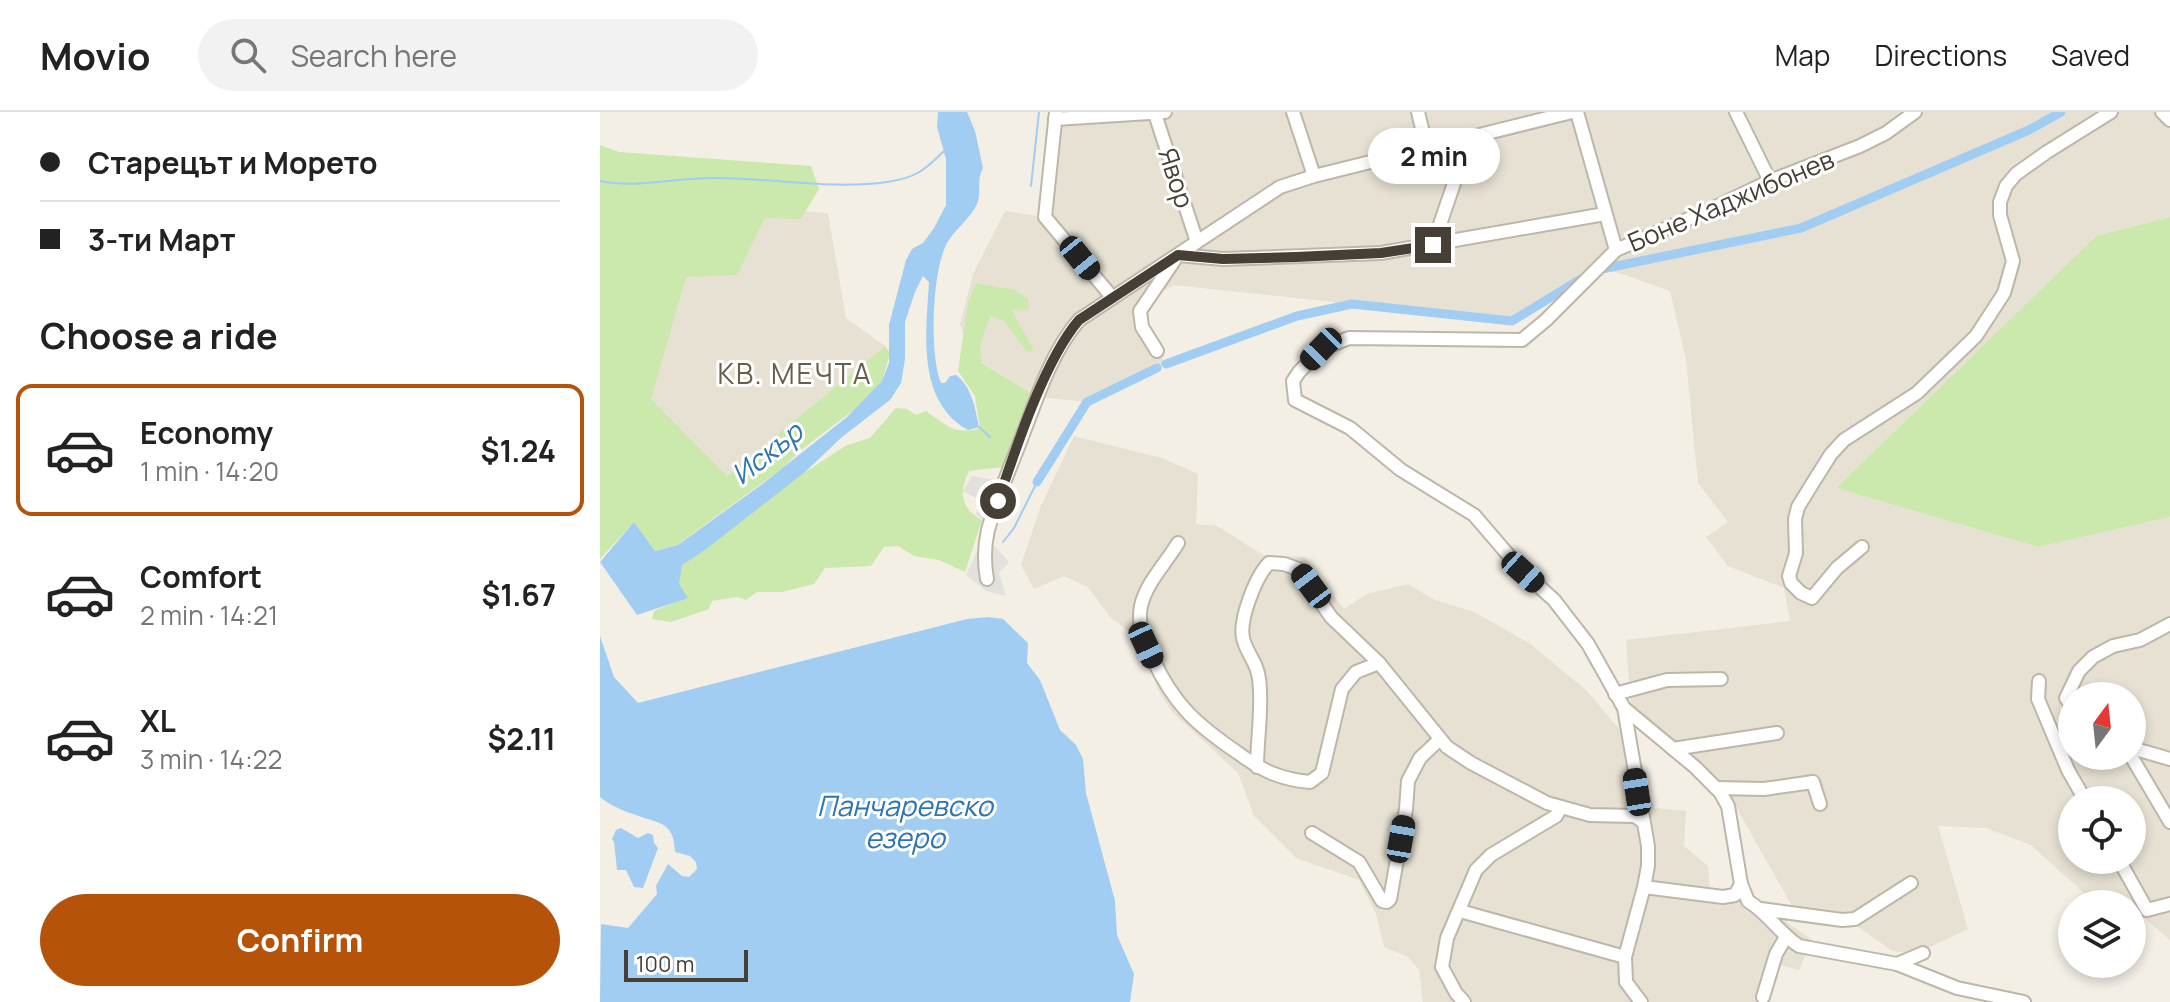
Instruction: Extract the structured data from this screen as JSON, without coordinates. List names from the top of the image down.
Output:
{
  "streets": {
    "street": ["Явор", "Боне Хаджибонев"]
  },
  "districts": ["КВ. МЕЧТА"],
  "water": ["Искър", "Панчаревско езеро"],
  "scale_bar": "100 m",
  "north": "top",
  "page": {
    "header": "Movio",
    "search": "Search here",
    "nav": ["Map", "Directions", "Saved"],
    "banner": ["Старецът и Морето", "3-ти Март"],
    "bubble": "2 min",
    "heading": "Choose a ride",
    "list": [
      {
        "name": "Economy",
        "note": "1 min · 14:20",
        "value": "$1.24"
      },
      {
        "name": "Comfort",
        "note": "2 min · 14:21",
        "value": "$1.67"
      },
      {
        "name": "XL",
        "note": "3 min · 14:22",
        "value": "$2.11"
      }
    ],
    "buttons": "Confirm",
    "scale": "100 m"
  }
}
